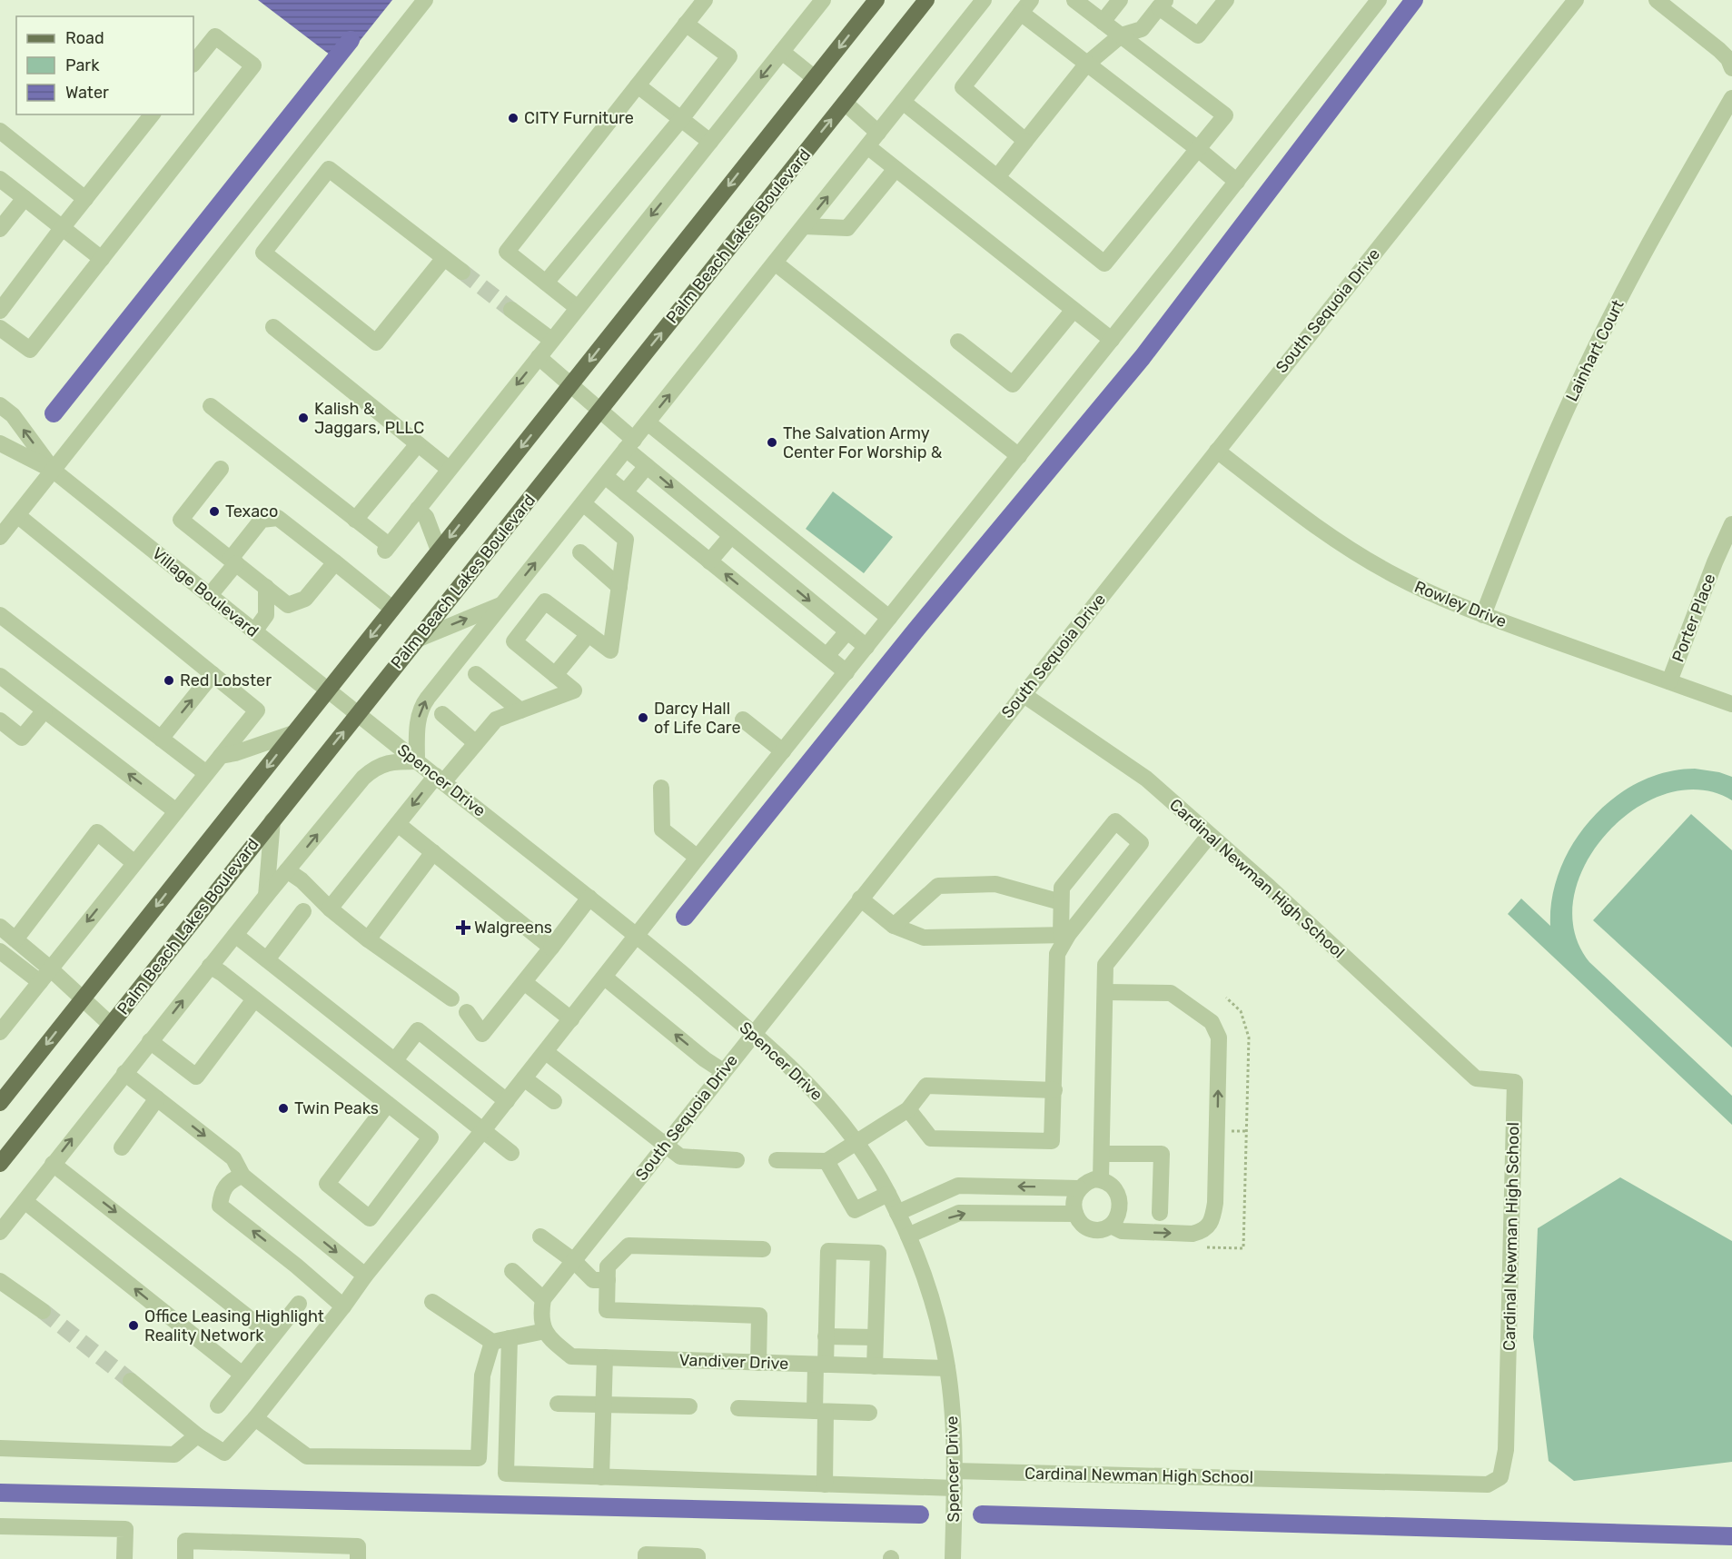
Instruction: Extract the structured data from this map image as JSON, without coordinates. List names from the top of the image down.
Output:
{
  "streets": {
    "main road": ["Palm Beach Lakes Boulevard"],
    "street": [
      "South Sequoia Drive",
      "Lainhart Court",
      "Village Boulevard",
      "Rowley Drive",
      "Porter Place",
      "Spencer Drive",
      "Cardinal Newman High School",
      "Vandiver Drive"
    ]
  },
  "crossings": [
    ["Palm Beach Lakes Boulevard", "Village Boulevard"],
    ["Palm Beach Lakes Boulevard", "Spencer Drive"],
    ["South Sequoia Drive", "Rowley Drive"],
    ["South Sequoia Drive", "Spencer Drive"],
    ["South Sequoia Drive", "Cardinal Newman High School"],
    ["Lainhart Court", "Rowley Drive"],
    ["Village Boulevard", "Spencer Drive"],
    ["Rowley Drive", "Porter Place"],
    ["Spencer Drive", "Cardinal Newman High School"],
    ["Spencer Drive", "Vandiver Drive"]
  ],
  "places": {
    "other": [
      "CITY Furniture",
      "Kalish & Jaggars, PLLC",
      "The Salvation Army Center For Worship &",
      "Texaco",
      "Red Lobster",
      "Darcy Hall of Life Care",
      "Twin Peaks",
      "Office Leasing Highlight Reality Network"
    ],
    "health": ["Walgreens"]
  },
  "legend": ["Road", "Park", "Water"]
}
